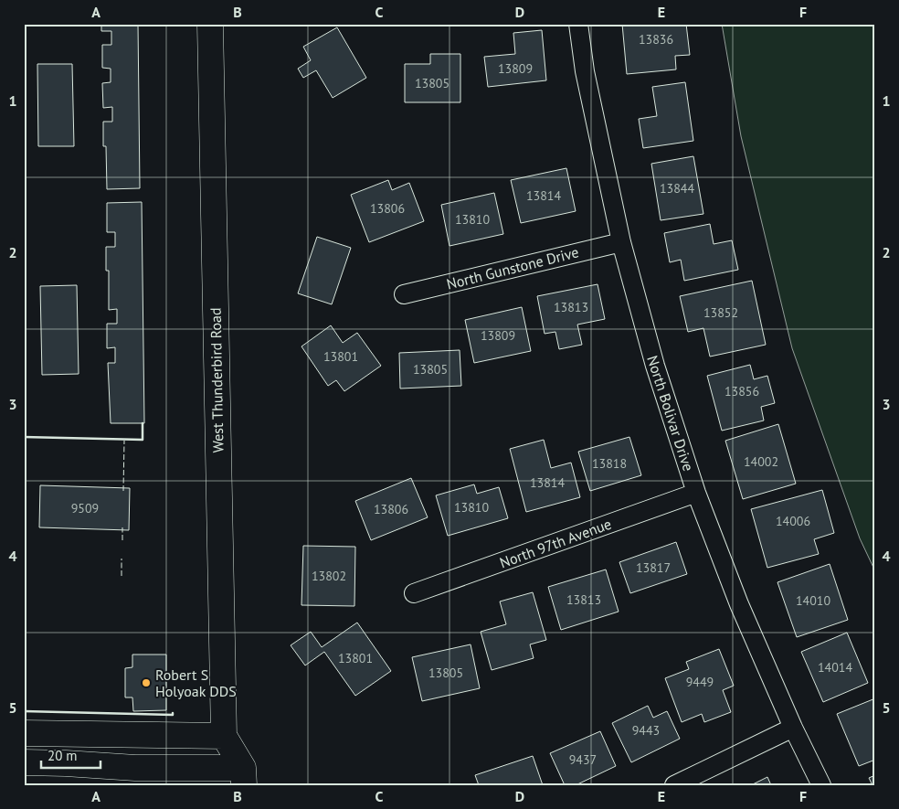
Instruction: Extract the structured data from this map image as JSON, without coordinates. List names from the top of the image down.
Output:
{
  "streets": {
    "main road": ["West Thunderbird Road"],
    "street": ["North Gunstone Drive", "North Bolivar Drive", "North 97th Avenue"]
  },
  "crossings": [
    ["North Gunstone Drive", "North Bolivar Drive"],
    ["North Bolivar Drive", "North 97th Avenue"]
  ],
  "places": ["Robert S Holyoak DDS"],
  "house_numbers": [
    "13836",
    "13809",
    "13805",
    "13844",
    "13814",
    "13806",
    "13810",
    "13813",
    "13852",
    "13809",
    "13801",
    "13805",
    "13856",
    "14002",
    "13818",
    "13814",
    "13810",
    "9509",
    "13806",
    "14006",
    "13817",
    "13802",
    "13813",
    "14010",
    "13801",
    "14014",
    "13805",
    "9449",
    "9443",
    "9437"
  ],
  "scale_bar": "20 m",
  "grid": {
    "columns": [
      "A",
      "B",
      "C",
      "D",
      "E",
      "F"
    ],
    "rows": [
      "1",
      "2",
      "3",
      "4",
      "5"
    ]
  }
}
